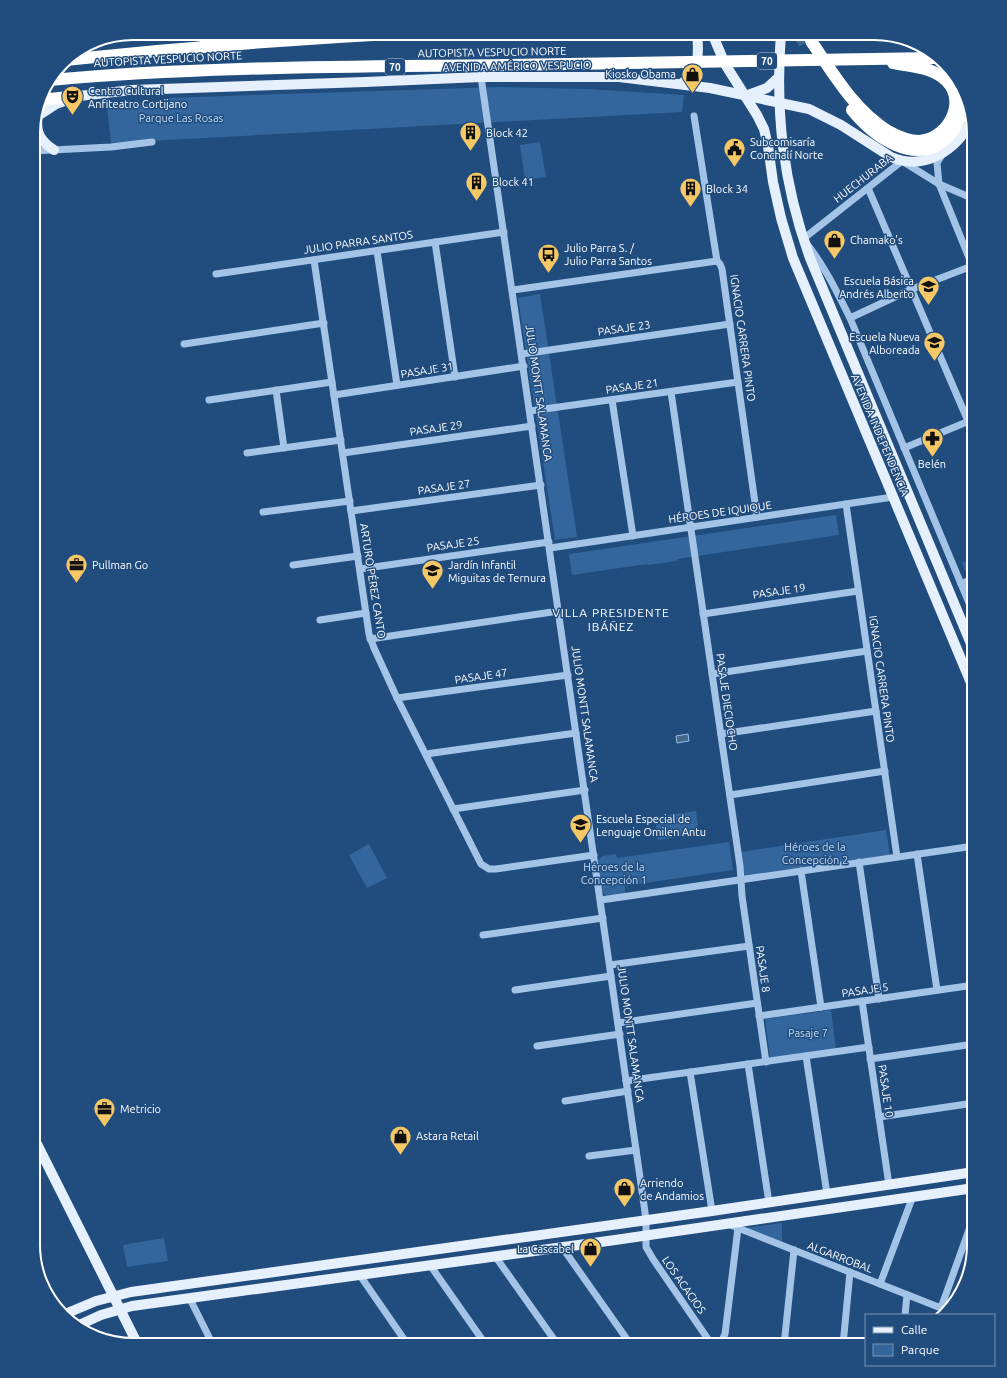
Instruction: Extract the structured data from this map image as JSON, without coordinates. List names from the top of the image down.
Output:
{
  "streets": {
    "highway": ["AUTOPISTA VESPUCIO NORTE", "70"],
    "main road": ["AVENIDA AMÉRICO VESPUCIO", "AVENIDA INDEPENDENCIA"],
    "street": [
      "HUECHURABA",
      "JULIO PARRA SANTOS",
      "PASAJE 23",
      "IGNACIO CARRERA PINTO",
      "PASAJE 31",
      "PASAJE 21",
      "JULIO MONTT SALAMANCA",
      "PASAJE 29",
      "PASAJE 27",
      "HÉROES DE IQUIQUE",
      "PASAJE 25",
      "ARTURO PÉREZ CANTO",
      "PASAJE 19",
      "PASAJE 47",
      "PASAJE DIECIOCHO",
      "PASAJE 8",
      "PASAJE 5",
      "PASAJE 10",
      "ALGARROBAL",
      "LOS ACACIOS"
    ]
  },
  "crossings": [
    ["AVENIDA AMÉRICO VESPUCIO", "HUECHURABA"],
    ["AVENIDA AMÉRICO VESPUCIO", "JULIO MONTT SALAMANCA"],
    ["AVENIDA AMÉRICO VESPUCIO", "AVENIDA INDEPENDENCIA"],
    ["HUECHURABA", "AVENIDA INDEPENDENCIA"],
    ["JULIO PARRA SANTOS", "JULIO MONTT SALAMANCA"],
    ["JULIO PARRA SANTOS", "ARTURO PÉREZ CANTO"],
    ["PASAJE 23", "IGNACIO CARRERA PINTO"],
    ["PASAJE 23", "JULIO MONTT SALAMANCA"],
    ["IGNACIO CARRERA PINTO", "PASAJE 21"],
    ["IGNACIO CARRERA PINTO", "HÉROES DE IQUIQUE"],
    ["IGNACIO CARRERA PINTO", "PASAJE 19"],
    ["PASAJE 31", "JULIO MONTT SALAMANCA"],
    ["PASAJE 31", "ARTURO PÉREZ CANTO"],
    ["PASAJE 21", "JULIO MONTT SALAMANCA"],
    ["PASAJE 21", "PASAJE DIECIOCHO"],
    ["JULIO MONTT SALAMANCA", "PASAJE 29"],
    ["JULIO MONTT SALAMANCA", "PASAJE 27"],
    ["JULIO MONTT SALAMANCA", "HÉROES DE IQUIQUE"],
    ["JULIO MONTT SALAMANCA", "PASAJE 25"],
    ["JULIO MONTT SALAMANCA", "ARTURO PÉREZ CANTO"],
    ["JULIO MONTT SALAMANCA", "PASAJE 47"],
    ["JULIO MONTT SALAMANCA", "LOS ACACIOS"],
    ["PASAJE 29", "ARTURO PÉREZ CANTO"],
    ["AVENIDA INDEPENDENCIA", "HÉROES DE IQUIQUE"],
    ["PASAJE 27", "ARTURO PÉREZ CANTO"],
    ["HÉROES DE IQUIQUE", "PASAJE 25"],
    ["HÉROES DE IQUIQUE", "PASAJE DIECIOCHO"],
    ["PASAJE 25", "ARTURO PÉREZ CANTO"],
    ["ARTURO PÉREZ CANTO", "PASAJE 47"],
    ["PASAJE 19", "PASAJE DIECIOCHO"],
    ["PASAJE DIECIOCHO", "PASAJE 8"],
    ["PASAJE 8", "PASAJE 5"],
    ["PASAJE 5", "PASAJE 10"]
  ],
  "districts": ["VILLA PRESIDENTE IBÁÑEZ"],
  "parks": [
    "Parque Las Rosas",
    "Héroes de la Concepción 2",
    "Héroes de la Concepción 1",
    "Pasaje 7"
  ],
  "places": {
    "shop": [
      "Kiosko Obama",
      "Chamako's",
      "Astara Retail",
      "Arriendo de Andamios",
      "La Cascabel"
    ],
    "theatre": ["Centro Cultural Anfiteatro Cortijano"],
    "building": ["Block 42", "Block 41", "Block 34"],
    "public building": ["Subcomisaría Conchalí Norte"],
    "bus stop": ["Julio Parra S. / Julio Parra Santos"],
    "school or university": [
      "Escuela Básica Andrés Alberto",
      "Escuela Nueva Alboreada",
      "Jardín Infantil Miguitas de Ternura",
      "Escuela Especial de Lenguaje Omilen Antu"
    ],
    "pharmacy": ["Belén"],
    "office": ["Pullman Go", "Metricio"]
  },
  "legend": ["Calle", "Parque"]
}
